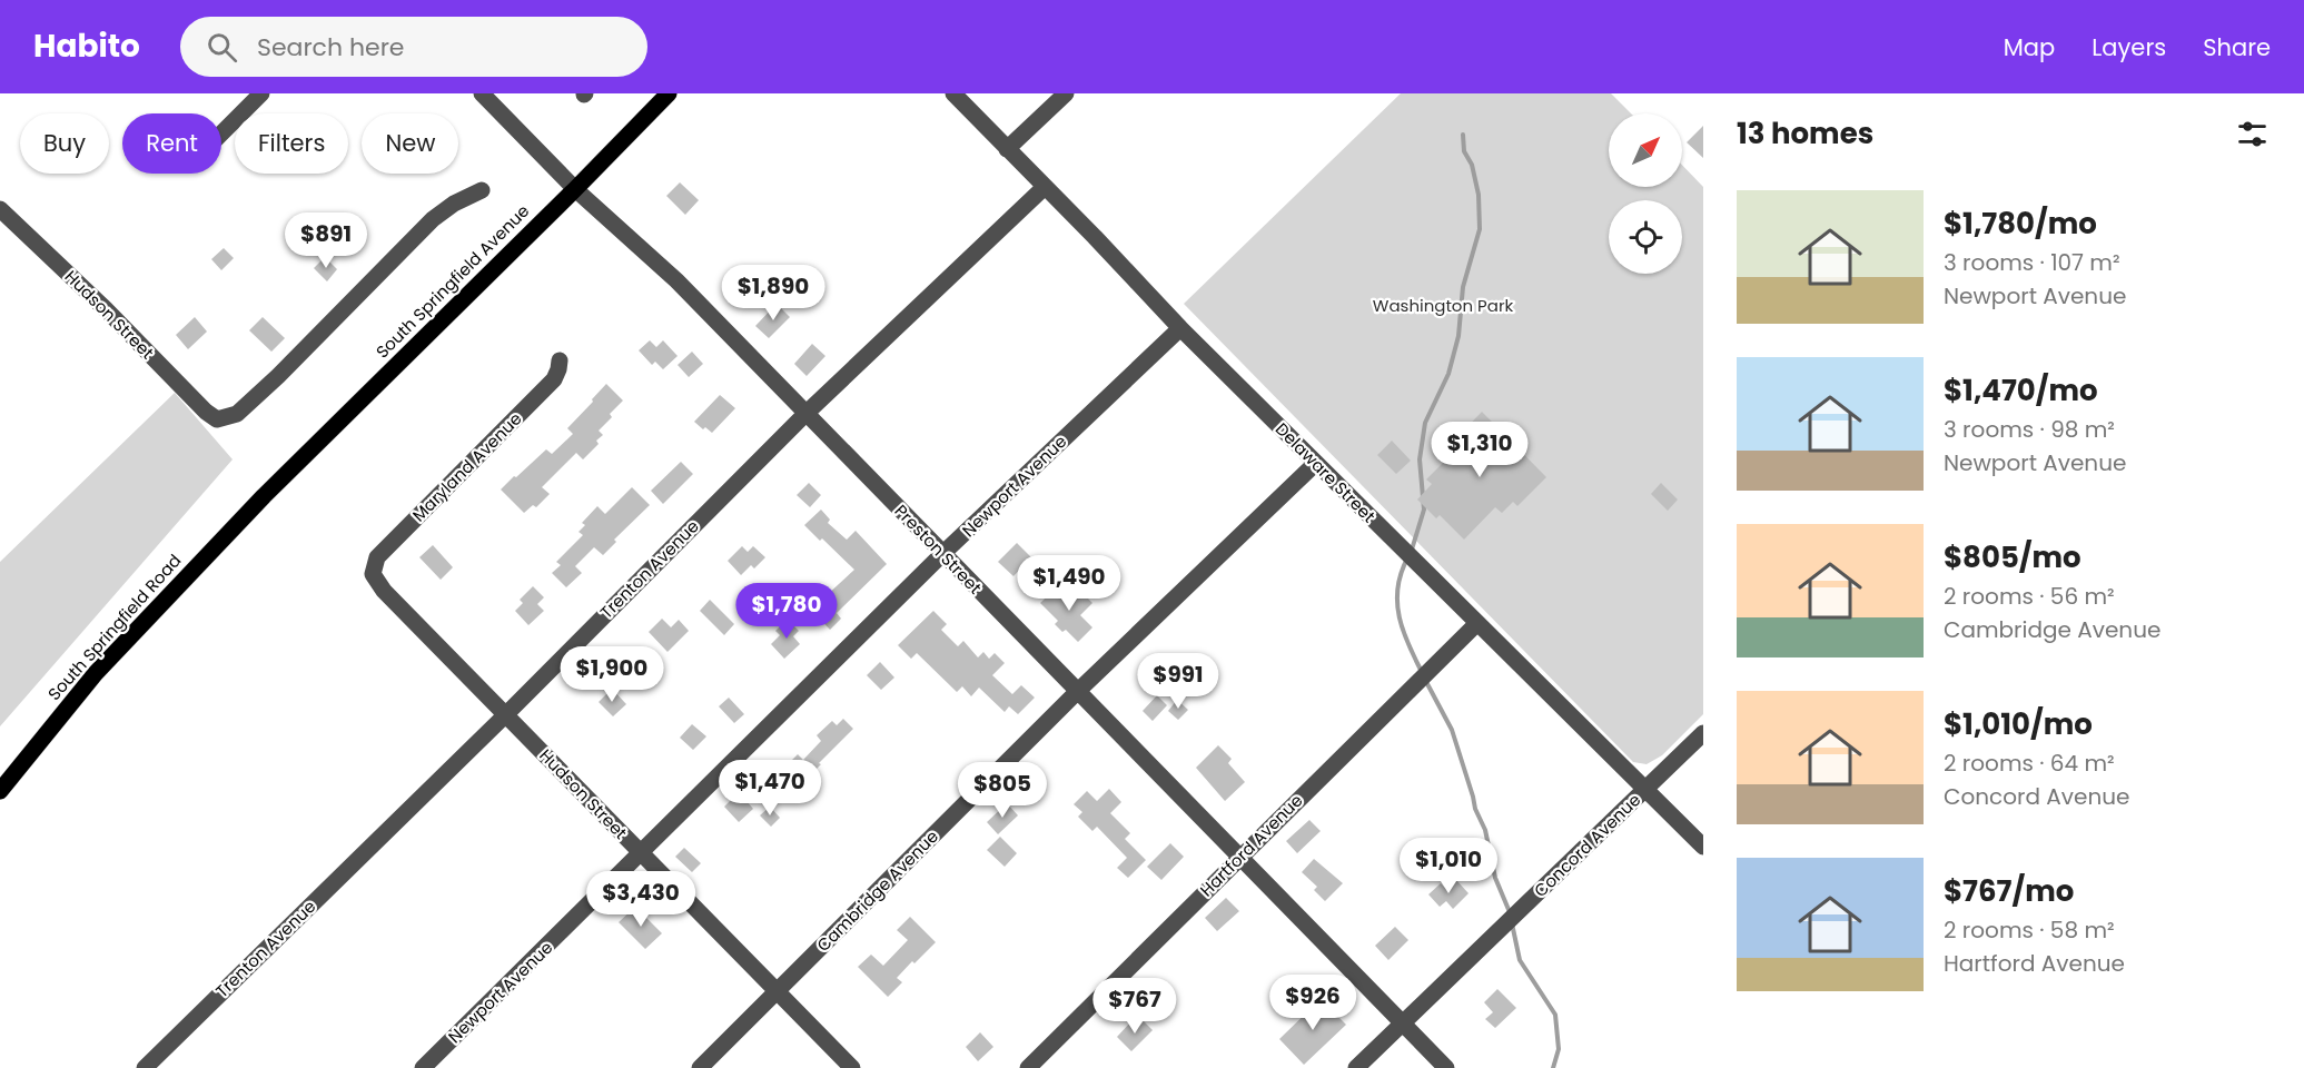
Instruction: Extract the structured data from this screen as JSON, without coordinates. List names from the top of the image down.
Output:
{
  "streets": {
    "main road": ["South Springfield Avenue", "South Springfield Road"],
    "street": [
      "Hudson Street",
      "Maryland Avenue",
      "Delaware Street",
      "Newport Avenue",
      "Preston Street",
      "Trenton Avenue",
      "Hartford Avenue",
      "Concord Avenue",
      "Cambridge Avenue"
    ]
  },
  "crossings": [
    ["South Springfield Avenue", "Preston Street"],
    ["South Springfield Avenue", "South Springfield Road"],
    ["Hudson Street", "Maryland Avenue"],
    ["Hudson Street", "Newport Avenue"],
    ["Hudson Street", "Trenton Avenue"],
    ["Hudson Street", "Cambridge Avenue"],
    ["Delaware Street", "Newport Avenue"],
    ["Delaware Street", "Trenton Avenue"],
    ["Delaware Street", "Hartford Avenue"],
    ["Delaware Street", "Concord Avenue"],
    ["Delaware Street", "Cambridge Avenue"],
    ["Newport Avenue", "Preston Street"],
    ["Preston Street", "Trenton Avenue"],
    ["Preston Street", "Hartford Avenue"],
    ["Preston Street", "Concord Avenue"],
    ["Preston Street", "Cambridge Avenue"]
  ],
  "parks": ["Washington Park"],
  "north": "top right",
  "page": {
    "header": "Habito",
    "search": "Search here",
    "nav": ["Map", "Layers", "Share"],
    "heading": "13 homes",
    "chip": [
      "Buy",
      "Rent",
      "Filters",
      "New"
    ],
    "list": [
      {
        "name": "$1,780/mo",
        "note": "3 rooms · 107 m² · Newport Avenue"
      },
      {
        "name": "$1,470/mo",
        "note": "3 rooms · 98 m² · Newport Avenue"
      },
      {
        "name": "$805/mo",
        "note": "2 rooms · 56 m² · Cambridge Avenue"
      },
      {
        "name": "$1,010/mo",
        "note": "2 rooms · 64 m² · Concord Avenue"
      },
      {
        "name": "$767/mo",
        "note": "2 rooms · 58 m² · Hartford Avenue"
      }
    ],
    "price": [
      "$891",
      "$1,890",
      "$1,310",
      "$1,490",
      "$1,780",
      "$1,900",
      "$991",
      "$1,470",
      "$805",
      "$1,010",
      "$3,430",
      "$926",
      "$767"
    ]
  }
}
